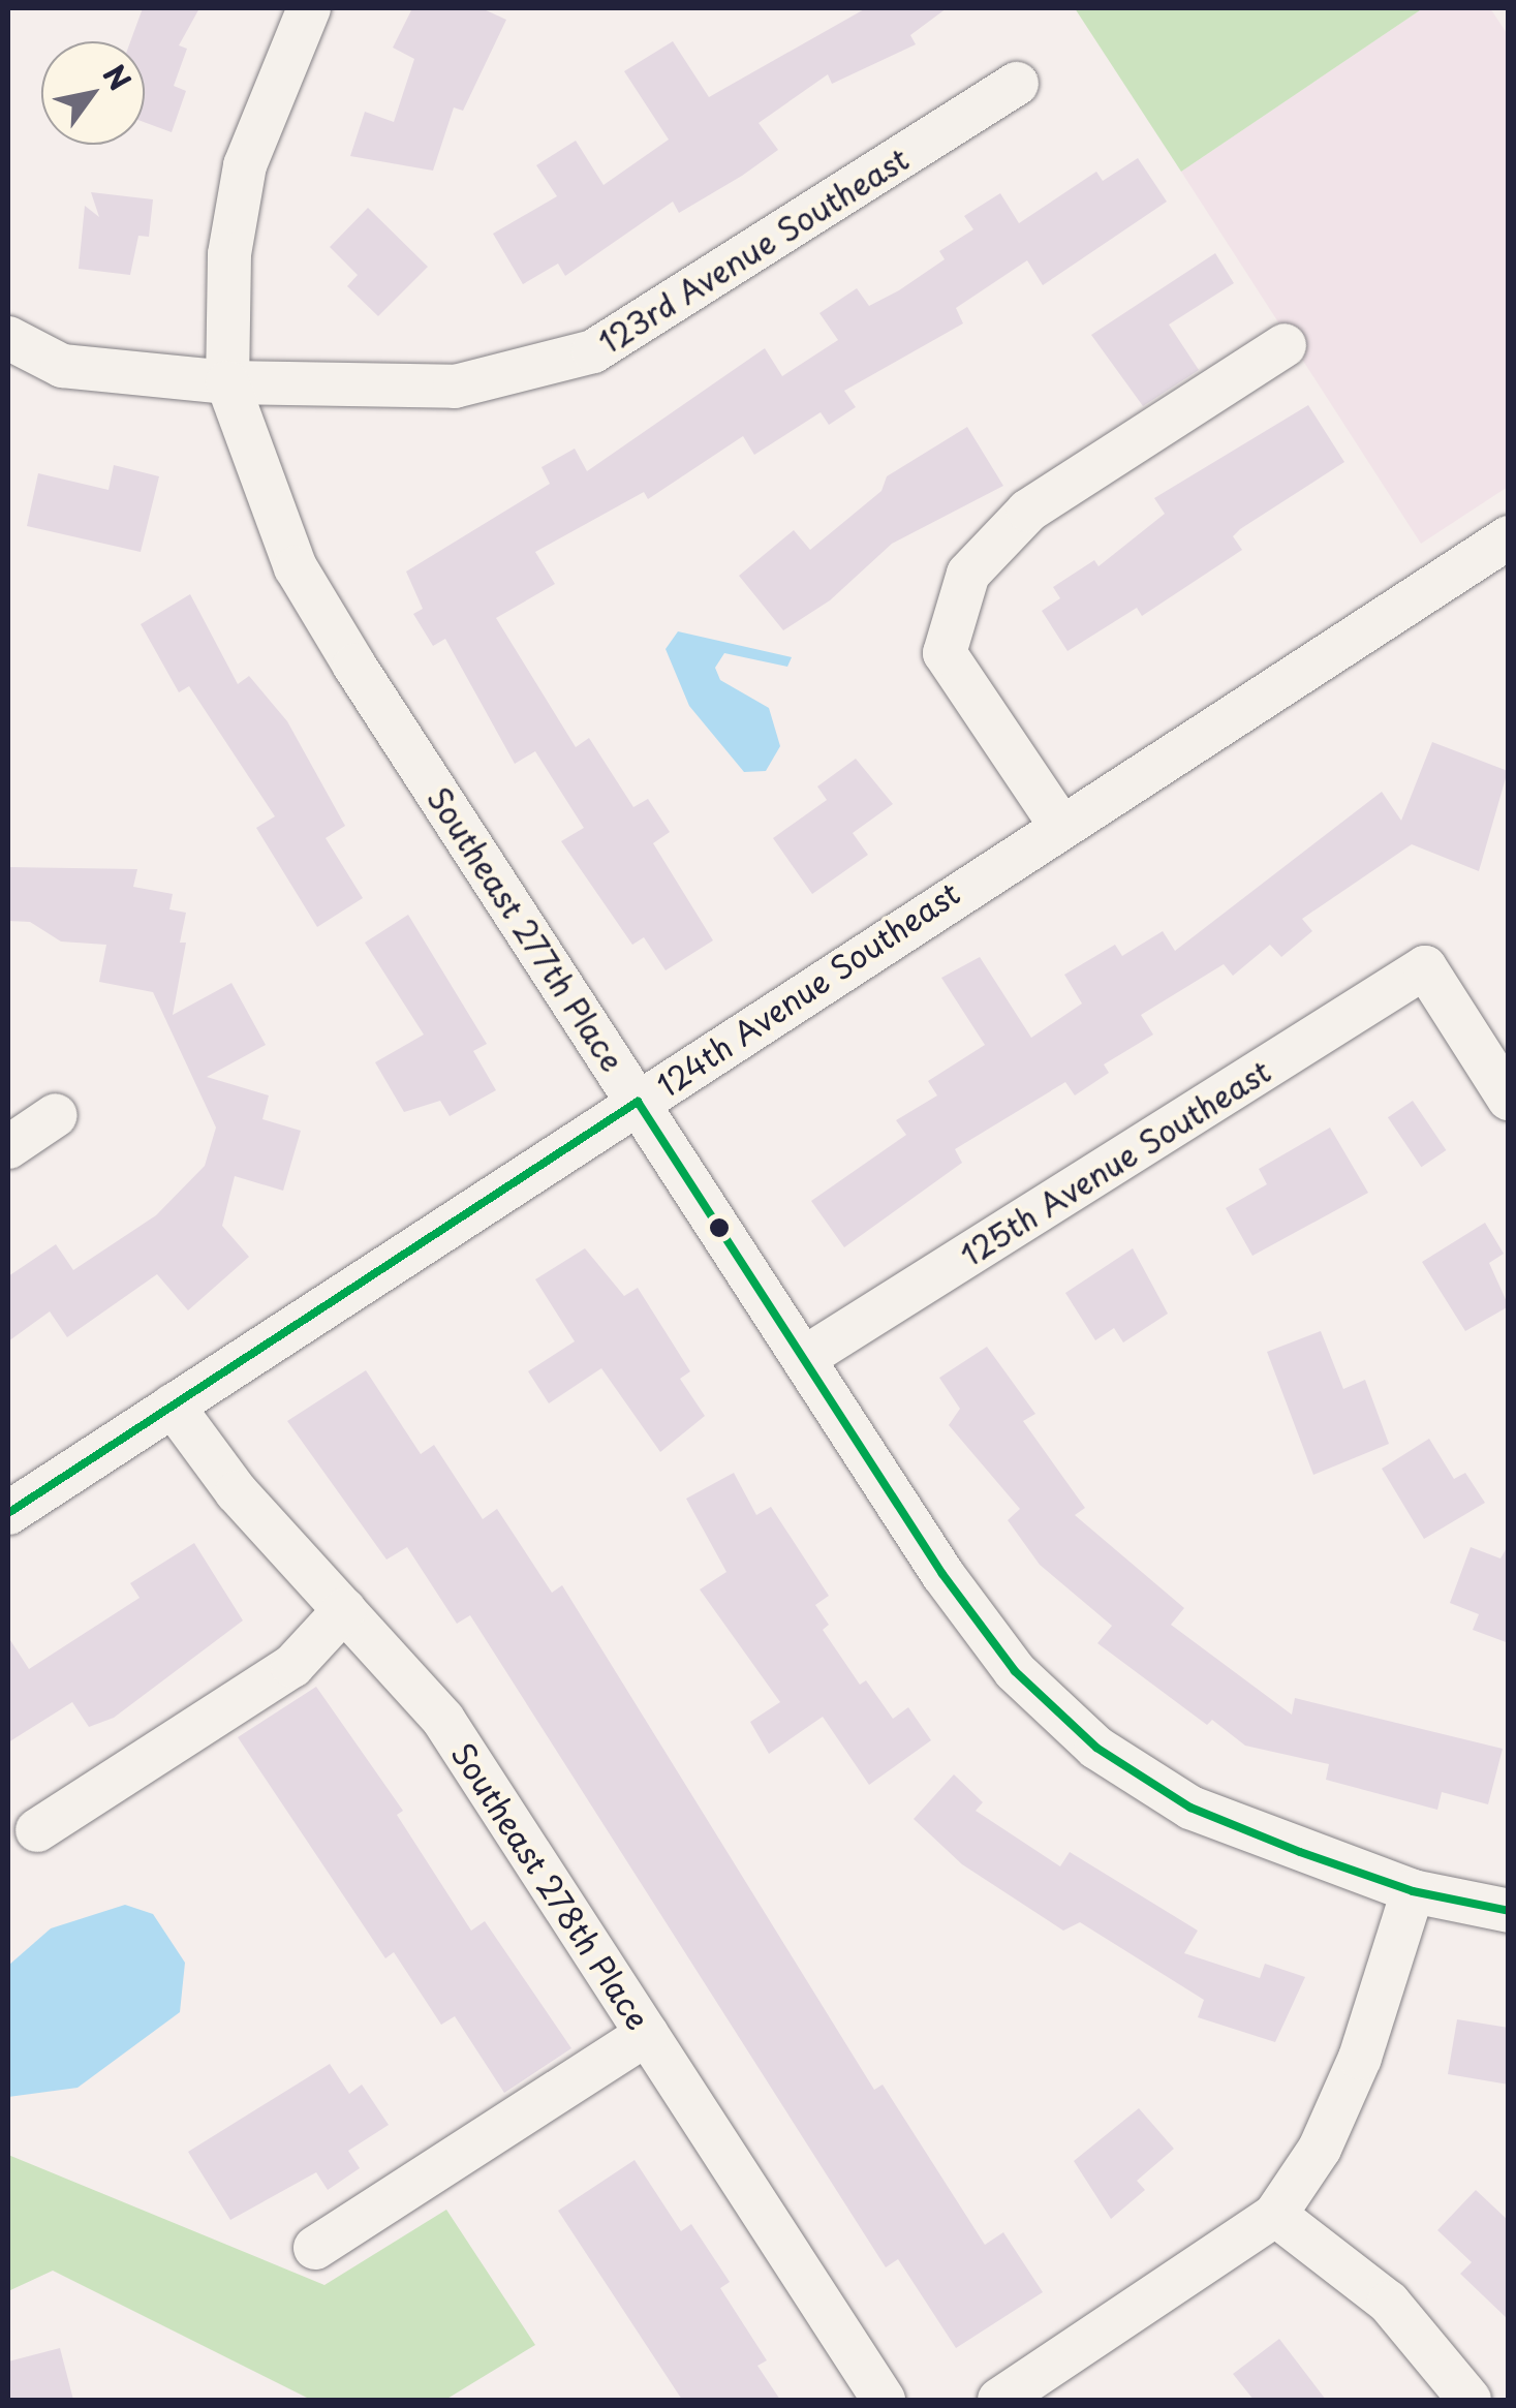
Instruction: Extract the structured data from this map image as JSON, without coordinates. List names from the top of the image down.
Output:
{
  "streets": {
    "street": [
      "123rd Avenue Southeast",
      "Southeast 277th Place",
      "124th Avenue Southeast",
      "125th Avenue Southeast",
      "Southeast 278th Place"
    ]
  },
  "crossings": [
    ["123rd Avenue Southeast", "Southeast 277th Place"],
    ["Southeast 277th Place", "124th Avenue Southeast"],
    ["Southeast 277th Place", "125th Avenue Southeast"],
    ["124th Avenue Southeast", "Southeast 278th Place"]
  ],
  "north": "top right"
}
